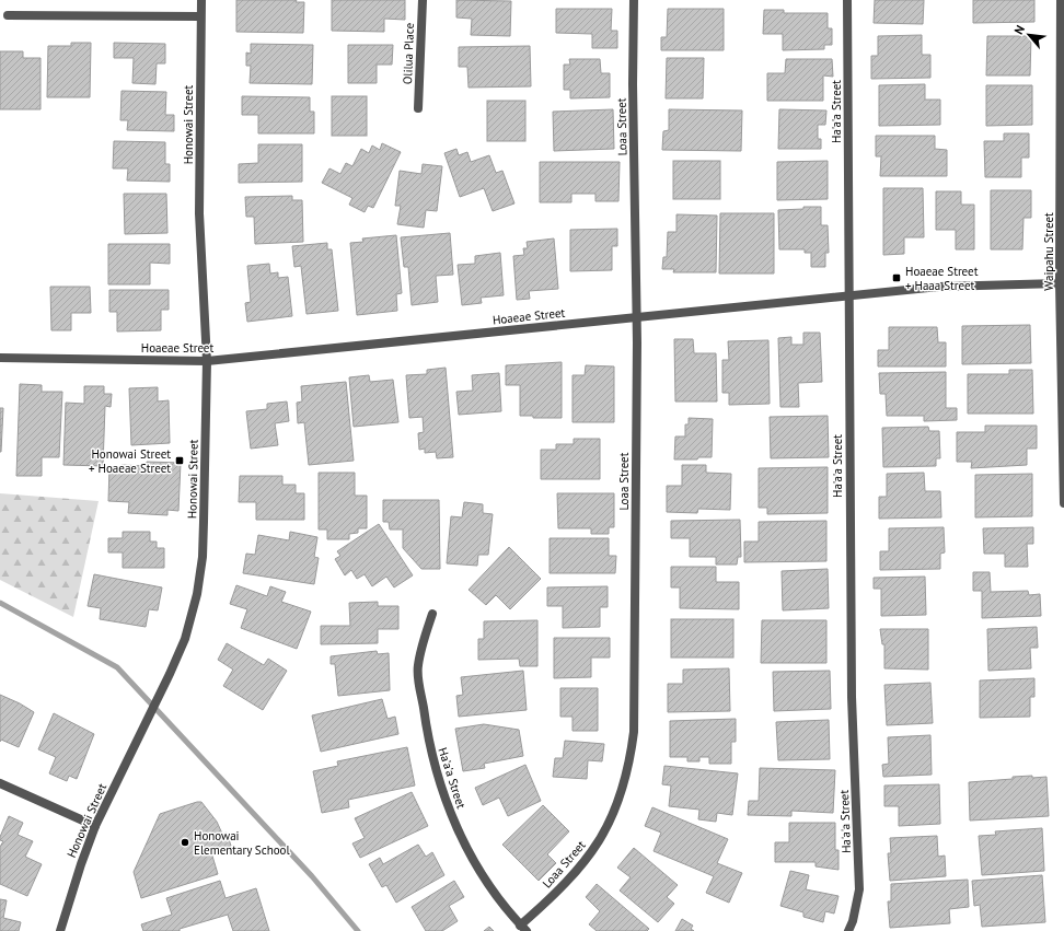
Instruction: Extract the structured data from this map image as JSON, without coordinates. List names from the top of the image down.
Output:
{
  "streets": {
    "street": [
      "Olilua Place",
      "Ha'a'a Street",
      "Honowai Street",
      "Loaa Street",
      "Waipahu Street",
      "Hoaeae Street"
    ]
  },
  "crossings": [
    ["Ha'a'a Street", "Loaa Street"],
    ["Ha'a'a Street", "Hoaeae Street"],
    ["Honowai Street", "Hoaeae Street"],
    ["Loaa Street", "Hoaeae Street"],
    ["Waipahu Street", "Hoaeae Street"]
  ],
  "places": {
    "transit": ["Hoaeae Street + Haaa Street", "Honowai Street + Hoaeae Street"],
    "other": ["Honowai Elementary School"]
  },
  "north": "top left"
}
